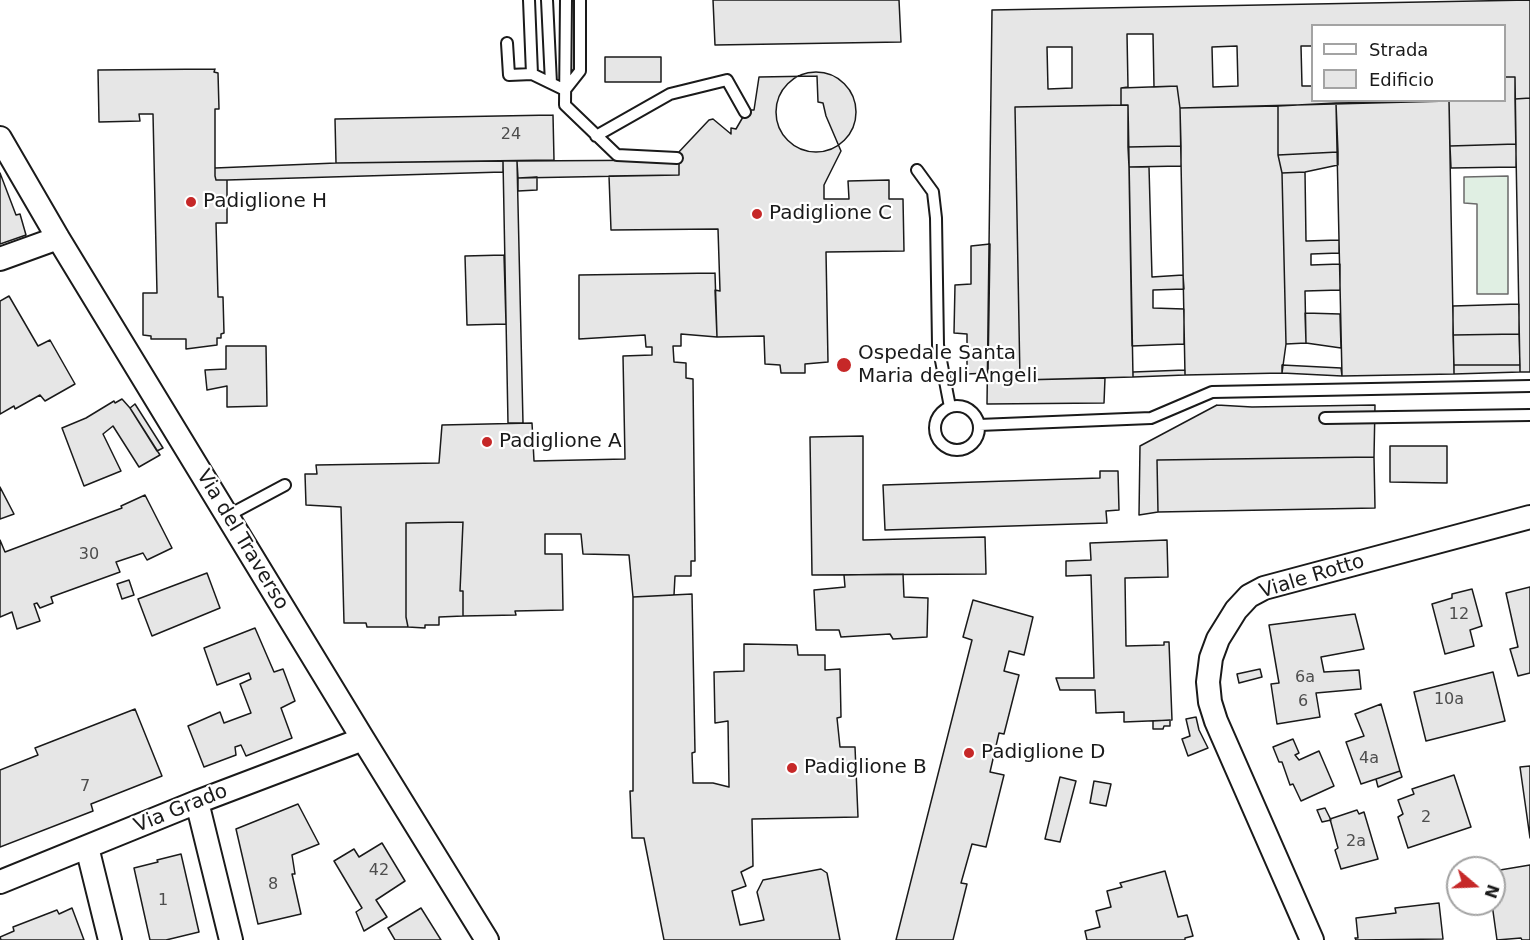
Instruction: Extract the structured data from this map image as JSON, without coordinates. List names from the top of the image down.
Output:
{
  "streets": {
    "street": ["Via del Traverso", "Viale Rotto", "Via Grado"]
  },
  "crossings": [
    ["Via del Traverso", "Via Grado"]
  ],
  "places": [
    "Padiglione H",
    "Padiglione C",
    "Ospedale Santa Maria degli Angeli",
    "Padiglione A",
    "Padiglione D",
    "Padiglione B"
  ],
  "house_numbers": [
    "24",
    "30",
    "12",
    "6a",
    "10a",
    "6",
    "4a",
    "7",
    "2",
    "2a",
    "42",
    "8",
    "1"
  ],
  "legend": ["Strada", "Edificio"],
  "north": "right"
}
